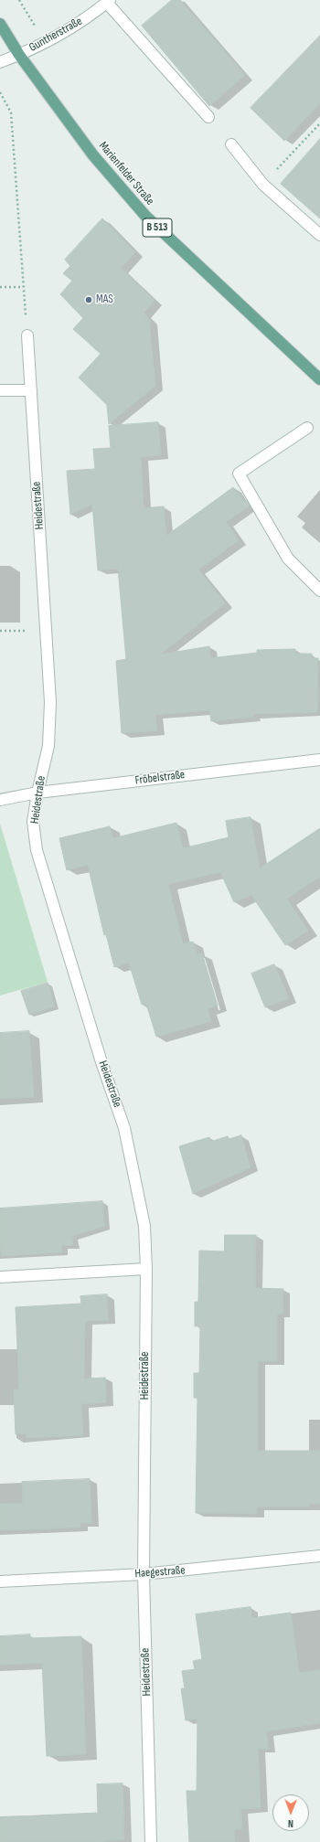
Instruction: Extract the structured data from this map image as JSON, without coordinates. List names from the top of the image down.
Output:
{
  "streets": {
    "main road": ["Marienfelder Straße", "B 513"],
    "street": [
      "Guntherstraße",
      "Heidestraße",
      "Fröbelstraße",
      "Haegestraße"
    ]
  },
  "crossings": [
    ["Guntherstraße", "Marienfelder Straße"],
    ["Heidestraße", "Fröbelstraße"],
    ["Heidestraße", "Haegestraße"]
  ],
  "places": ["MAS"],
  "north": "bottom"
}
